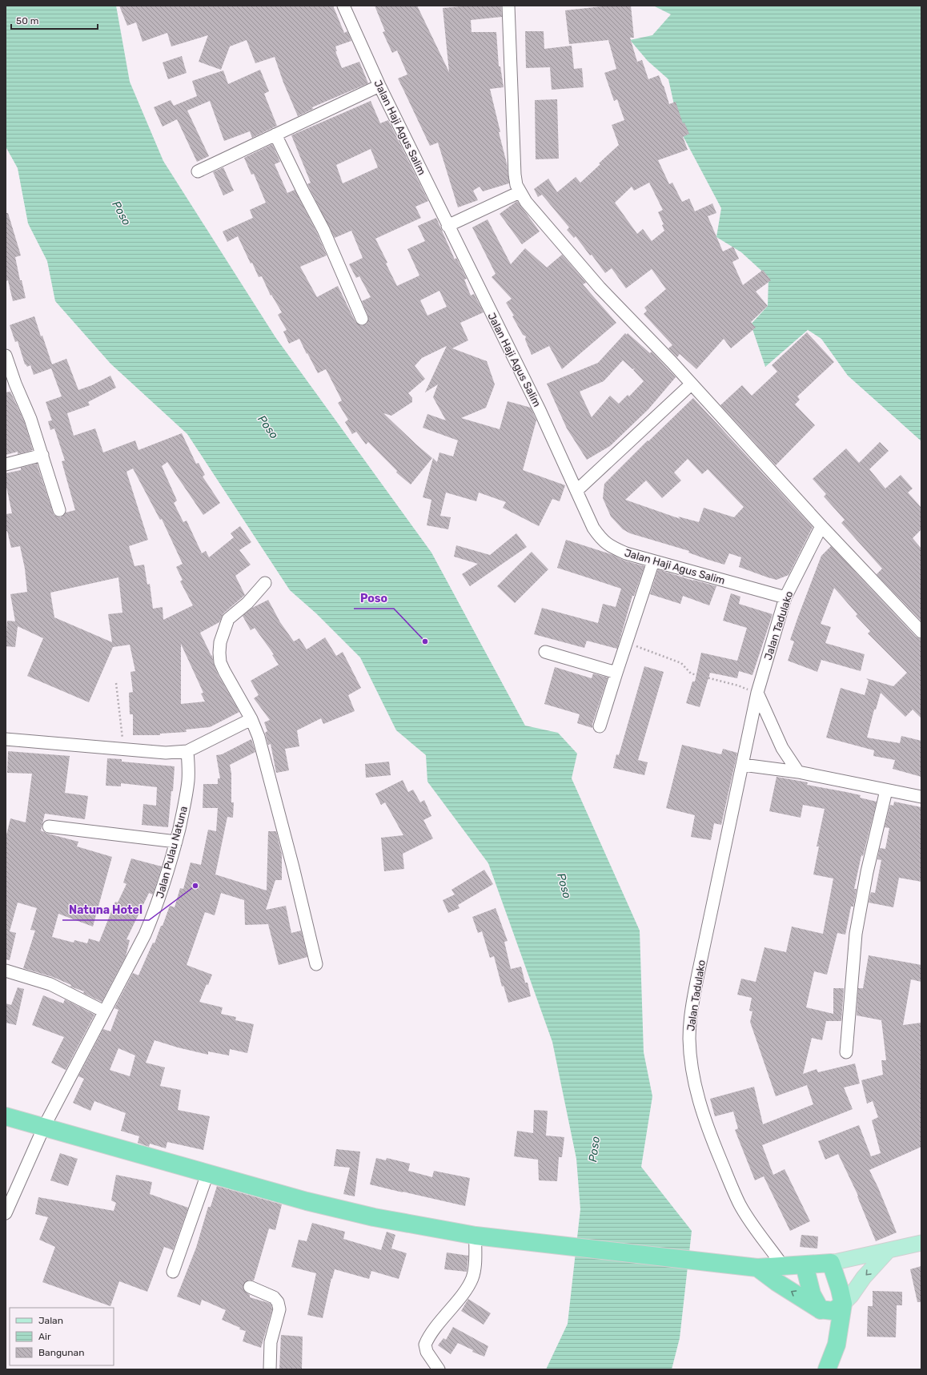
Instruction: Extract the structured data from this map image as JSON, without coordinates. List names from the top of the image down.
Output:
{
  "streets": {
    "street": ["Jalan Haji Agus Salim", "Jalan Tadulako", "Jalan Pulau Natuna"]
  },
  "crossings": [
    ["Jalan Haji Agus Salim", "Jalan Tadulako"]
  ],
  "water": ["Poso"],
  "places": ["Poso", "Natuna Hotel"],
  "legend": ["Jalan", "Air", "Bangunan"],
  "scale_bar": "50 m"
}
